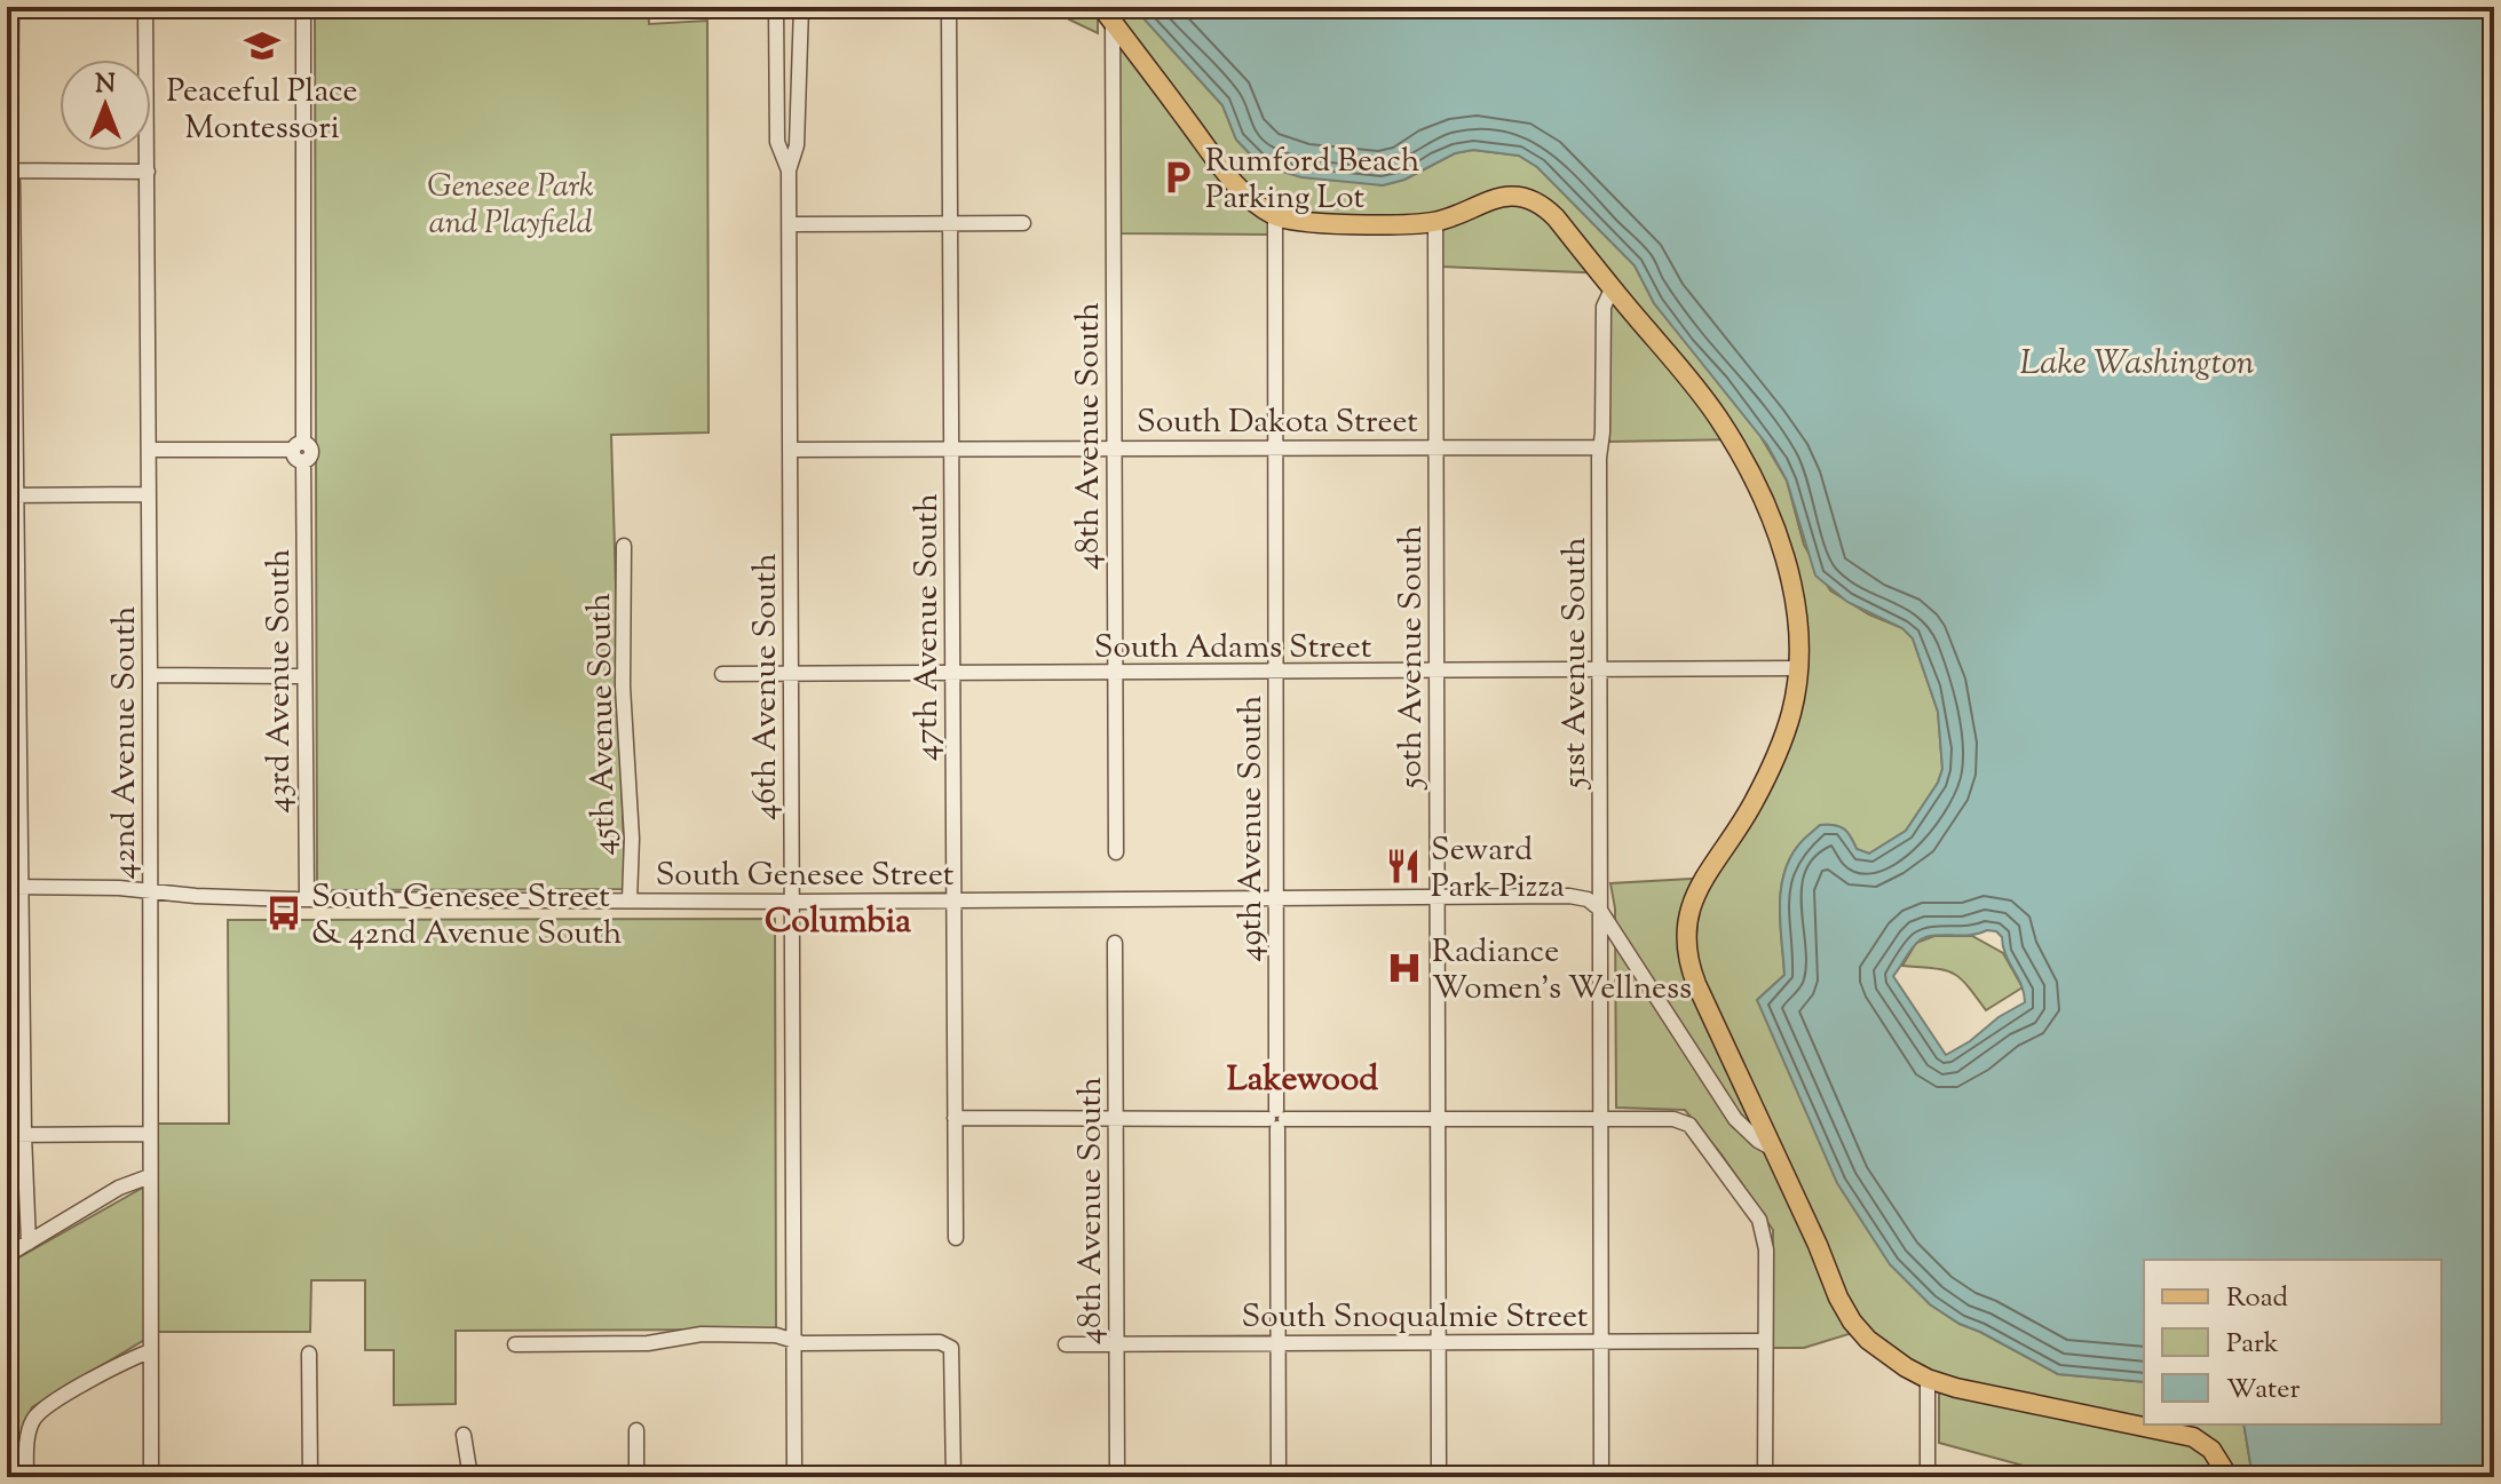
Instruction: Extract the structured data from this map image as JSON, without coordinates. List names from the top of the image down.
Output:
{
  "streets": {
    "street": [
      "South Dakota Street",
      "48th Avenue South",
      "47th Avenue South",
      "South Adams Street",
      "50th Avenue South",
      "51st Avenue South",
      "43rd Avenue South",
      "46th Avenue South",
      "45th Avenue South",
      "42nd Avenue South",
      "49th Avenue South",
      "South Genesee Street",
      "South Snoqualmie Street"
    ]
  },
  "crossings": [
    ["South Dakota Street", "48th Avenue South"],
    ["South Dakota Street", "47th Avenue South"],
    ["South Dakota Street", "50th Avenue South"],
    ["South Dakota Street", "51st Avenue South"],
    ["South Dakota Street", "46th Avenue South"],
    ["South Dakota Street", "49th Avenue South"],
    ["48th Avenue South", "South Adams Street"],
    ["48th Avenue South", "South Snoqualmie Street"],
    ["47th Avenue South", "South Adams Street"],
    ["47th Avenue South", "South Genesee Street"],
    ["South Adams Street", "50th Avenue South"],
    ["South Adams Street", "51st Avenue South"],
    ["South Adams Street", "46th Avenue South"],
    ["South Adams Street", "49th Avenue South"],
    ["50th Avenue South", "South Genesee Street"],
    ["50th Avenue South", "South Snoqualmie Street"],
    ["51st Avenue South", "South Genesee Street"],
    ["51st Avenue South", "South Snoqualmie Street"],
    ["43rd Avenue South", "South Genesee Street"],
    ["46th Avenue South", "South Genesee Street"],
    ["45th Avenue South", "South Genesee Street"],
    ["42nd Avenue South", "South Genesee Street"],
    ["49th Avenue South", "South Genesee Street"],
    ["49th Avenue South", "South Snoqualmie Street"]
  ],
  "districts": ["Columbia", "Lakewood"],
  "water": ["Lake Washington"],
  "parks": ["Genesee Park and Playfield"],
  "places": {
    "school or university": ["Peaceful Place Montessori"],
    "parking": ["Rumford Beach Parking Lot"],
    "restaurant": ["Seward Park Pizza"],
    "bus stop": ["South Genesee Street & 42nd Avenue South"],
    "hospital": ["Radiance Women's Wellness"]
  },
  "legend": ["Road", "Park", "Water"],
  "north": "top"
}
